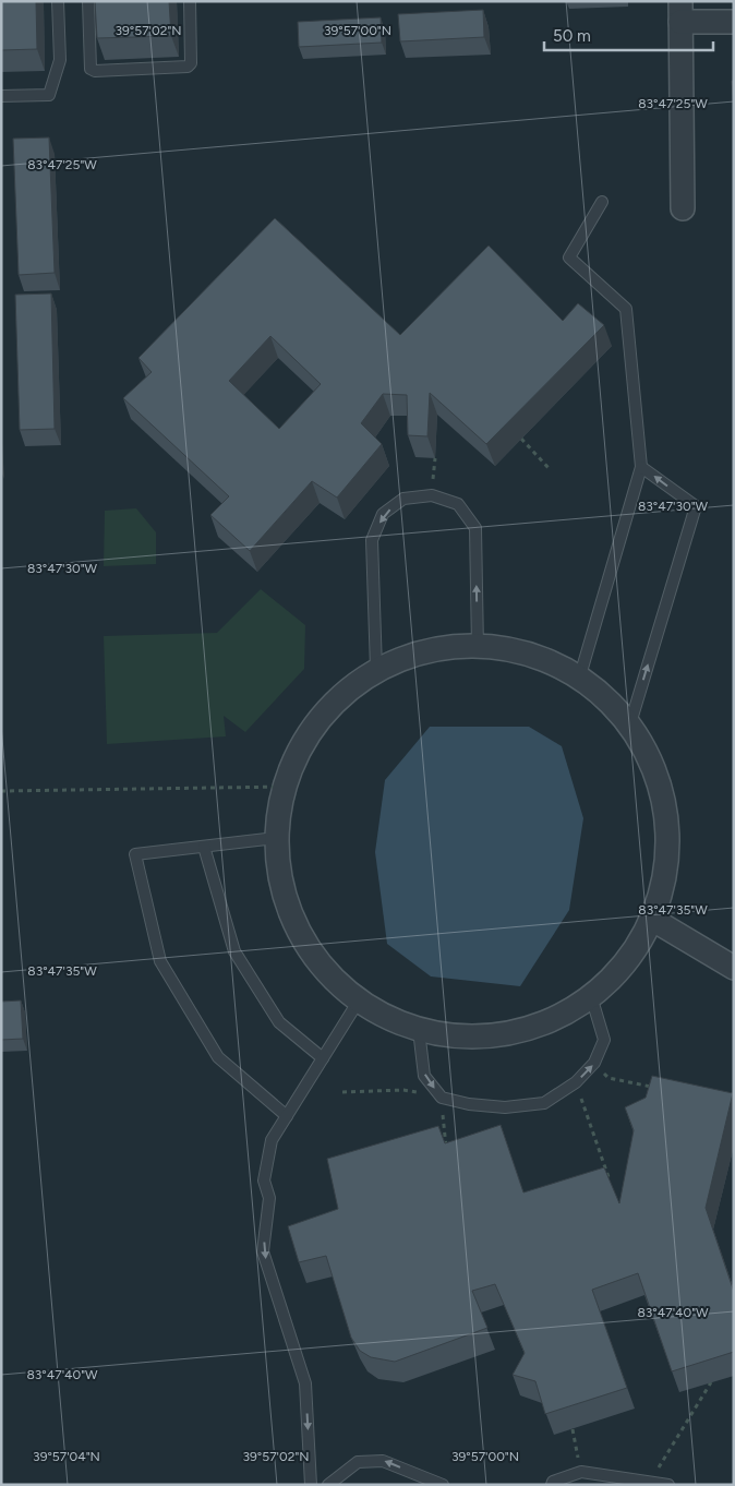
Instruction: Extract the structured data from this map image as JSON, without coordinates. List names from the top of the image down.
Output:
{
  "scale_bar": "50 m",
  "coordinates": [
    "39°57'02\"N",
    "39°57'00\"N",
    "83°47'25\"W",
    "83°47'30\"W",
    "83°47'35\"W",
    "83°47'40\"W",
    "39°57'04\"N"
  ]
}
